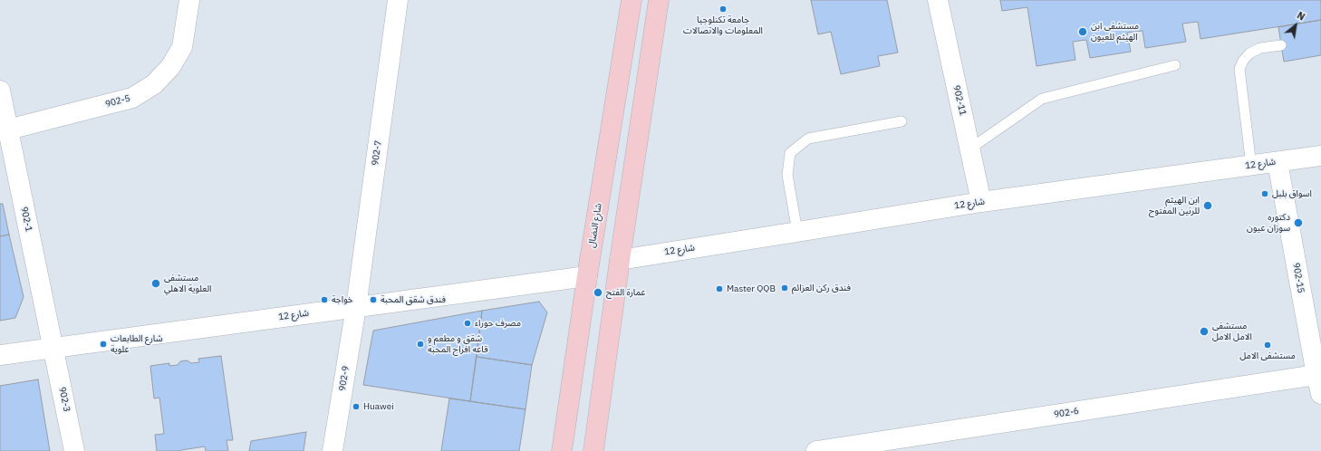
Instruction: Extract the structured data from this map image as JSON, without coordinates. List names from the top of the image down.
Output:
{
  "streets": {
    "main road": ["شارع النضال"],
    "street": [
      "902-11",
      "902-5",
      "902-7",
      "شارع 12",
      "902-1",
      "902-15",
      "902-9",
      "902-3",
      "902-6"
    ]
  },
  "crossings": [
    ["902-11", "شارع 12"],
    ["902-5", "902-1"],
    ["902-7", "شارع 12"],
    ["902-7", "902-9"],
    ["شارع 12", "902-1"],
    ["شارع 12", "شارع النضال"],
    ["شارع 12", "902-15"],
    ["شارع 12", "902-9"],
    ["شارع 12", "902-3"],
    ["902-1", "902-3"],
    ["902-15", "902-6"]
  ],
  "places": [
    "جامعة تكنلوجيا المعلومات والاتصالات",
    "مستشفى ابن الهيثم للعيون",
    "اسواق بلبل",
    "ابن الهيثم للرنين المفتوح",
    "دكتوره سوزان عيون",
    "مستشفى العلوية الاهلي",
    "فندق ركن العزائم",
    "Master QQB",
    "عمارة الفتح",
    "خواجة",
    "فندق شقق المحبة",
    "مصرف حوراء",
    "مستشفى الامل الامل",
    "شارع الطابعات علوية",
    "شقق و مطعم و قاعه افراح المحبة",
    "مستشفى الامل",
    "Huawei"
  ],
  "north": "top right"
}
